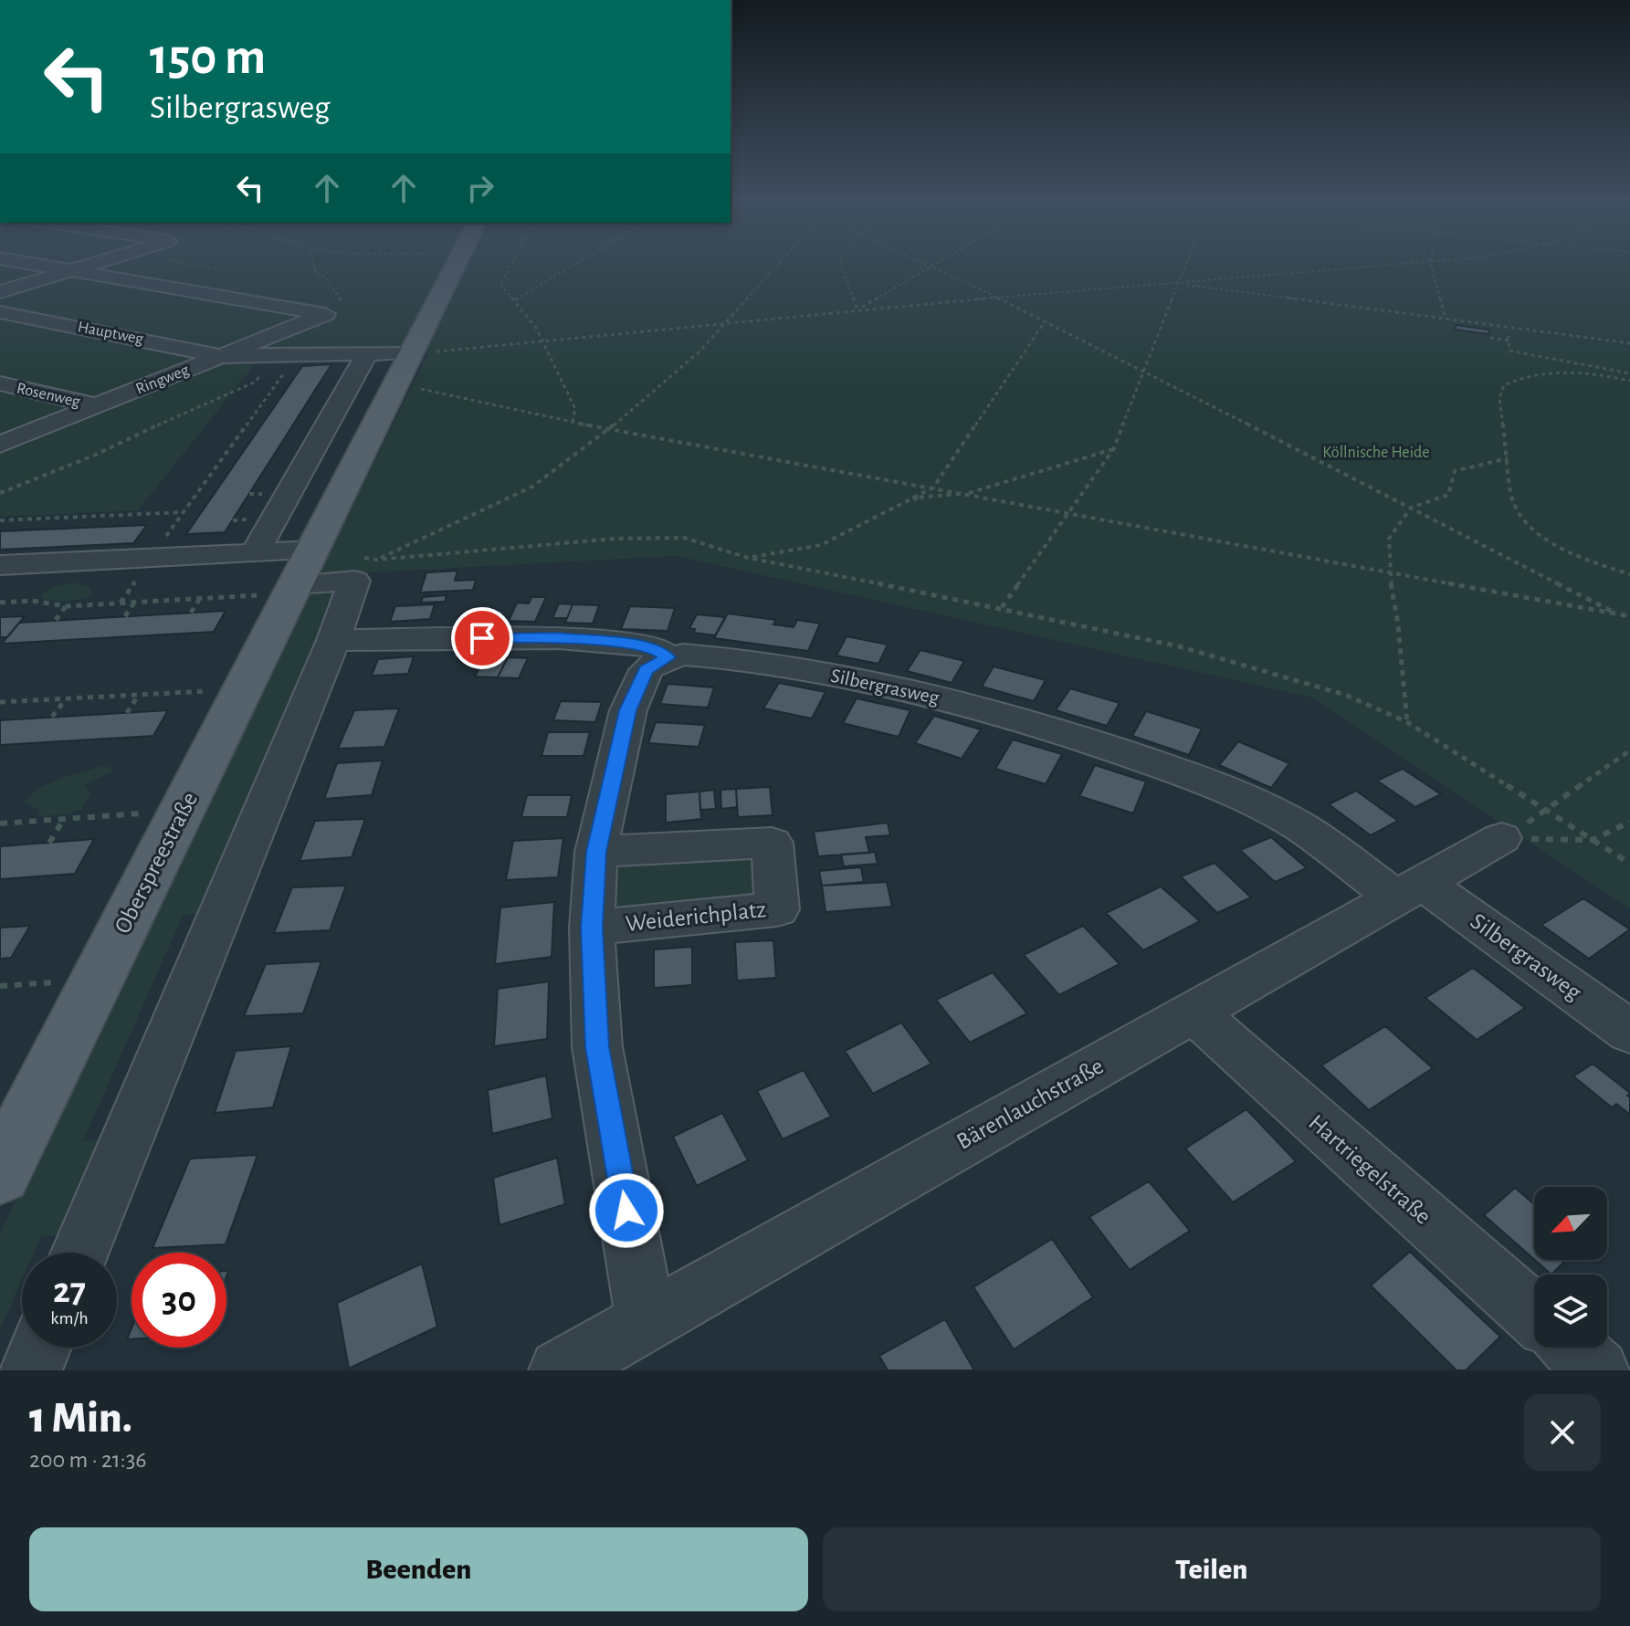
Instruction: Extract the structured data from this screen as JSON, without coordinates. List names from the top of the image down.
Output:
{
  "streets": {
    "main road": ["Oberspreestraße"],
    "street": [
      "Hauptweg",
      "Ringweg",
      "Rosenweg",
      "Silbergrasweg",
      "Weiderichplatz",
      "Bärenlauchstraße",
      "Hartriegelstraße"
    ]
  },
  "crossings": [
    ["Hauptweg", "Ringweg"],
    ["Ringweg", "Rosenweg"],
    ["Silbergrasweg", "Bärenlauchstraße"],
    ["Bärenlauchstraße", "Hartriegelstraße"]
  ],
  "parks": ["Köllnische Heide"],
  "north": "bottom left",
  "page": {
    "turn": ["150 m", "Silbergrasweg"],
    "speed": "27 km/h",
    "limit": "30",
    "heading": ["1 Min.", "200 m · 21:36"],
    "buttons": ["Beenden", "Teilen"]
  }
}
